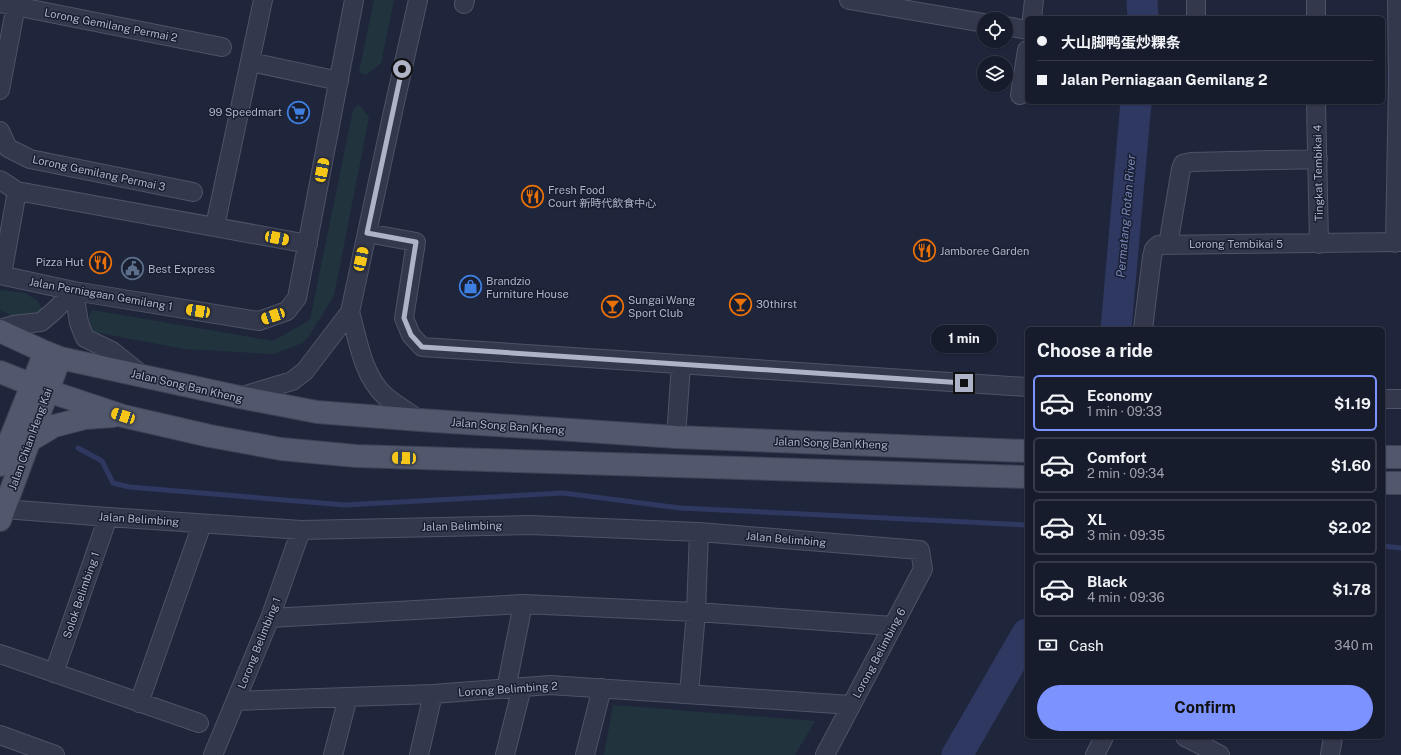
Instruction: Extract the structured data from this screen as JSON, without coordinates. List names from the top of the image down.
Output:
{
  "streets": {
    "main road": ["Jalan Song Ban Kheng", "Jalan Chian Heng Kai"],
    "street": [
      "Lorong Gemilang Permai 2",
      "Lorong Gemilang Permai 3",
      "Tingkat Tembikai 4",
      "Lorong Tembikai 5",
      "Jalan Perniagaan Gemilang 1",
      "Jalan Belimbing",
      "Solok Belimbing 1",
      "Lorong Belimbing 1",
      "Lorong Belimbing 6",
      "Lorong Belimbing 2"
    ]
  },
  "crossings": [
    ["Tingkat Tembikai 4", "Lorong Tembikai 5"],
    ["Jalan Song Ban Kheng", "Jalan Chian Heng Kai"],
    ["Jalan Chian Heng Kai", "Jalan Belimbing"],
    ["Jalan Belimbing", "Solok Belimbing 1"],
    ["Jalan Belimbing", "Lorong Belimbing 1"],
    ["Jalan Belimbing", "Lorong Belimbing 6"],
    ["Lorong Belimbing 1", "Lorong Belimbing 2"],
    ["Lorong Belimbing 6", "Lorong Belimbing 2"]
  ],
  "water": ["Permatang Rotan River"],
  "places": {
    "supermarket": ["99 Speedmart"],
    "restaurant": ["Fresh Food Court 新時代飲食中心", "Jamboree Garden", "Pizza Hut"],
    "public building": ["Best Express"],
    "shop": ["Brandzio Furniture House"],
    "bar": ["30thirst", "Sungai Wang Sport Club"]
  },
  "page": {
    "banner": ["大山脚鸭蛋炒粿条", "Jalan Perniagaan Gemilang 2"],
    "bubble": "1 min",
    "heading": "Choose a ride",
    "list": [
      {
        "name": "Economy",
        "note": "1 min · 09:33",
        "value": "$1.19"
      },
      {
        "name": "Comfort",
        "note": "2 min · 09:34",
        "value": "$1.60"
      },
      {
        "name": "XL",
        "note": "3 min · 09:35",
        "value": "$2.02"
      },
      {
        "name": "Black",
        "note": "4 min · 09:36",
        "value": "$1.78"
      }
    ],
    "pay": ["Cash", "340 m"],
    "buttons": "Confirm"
  }
}
